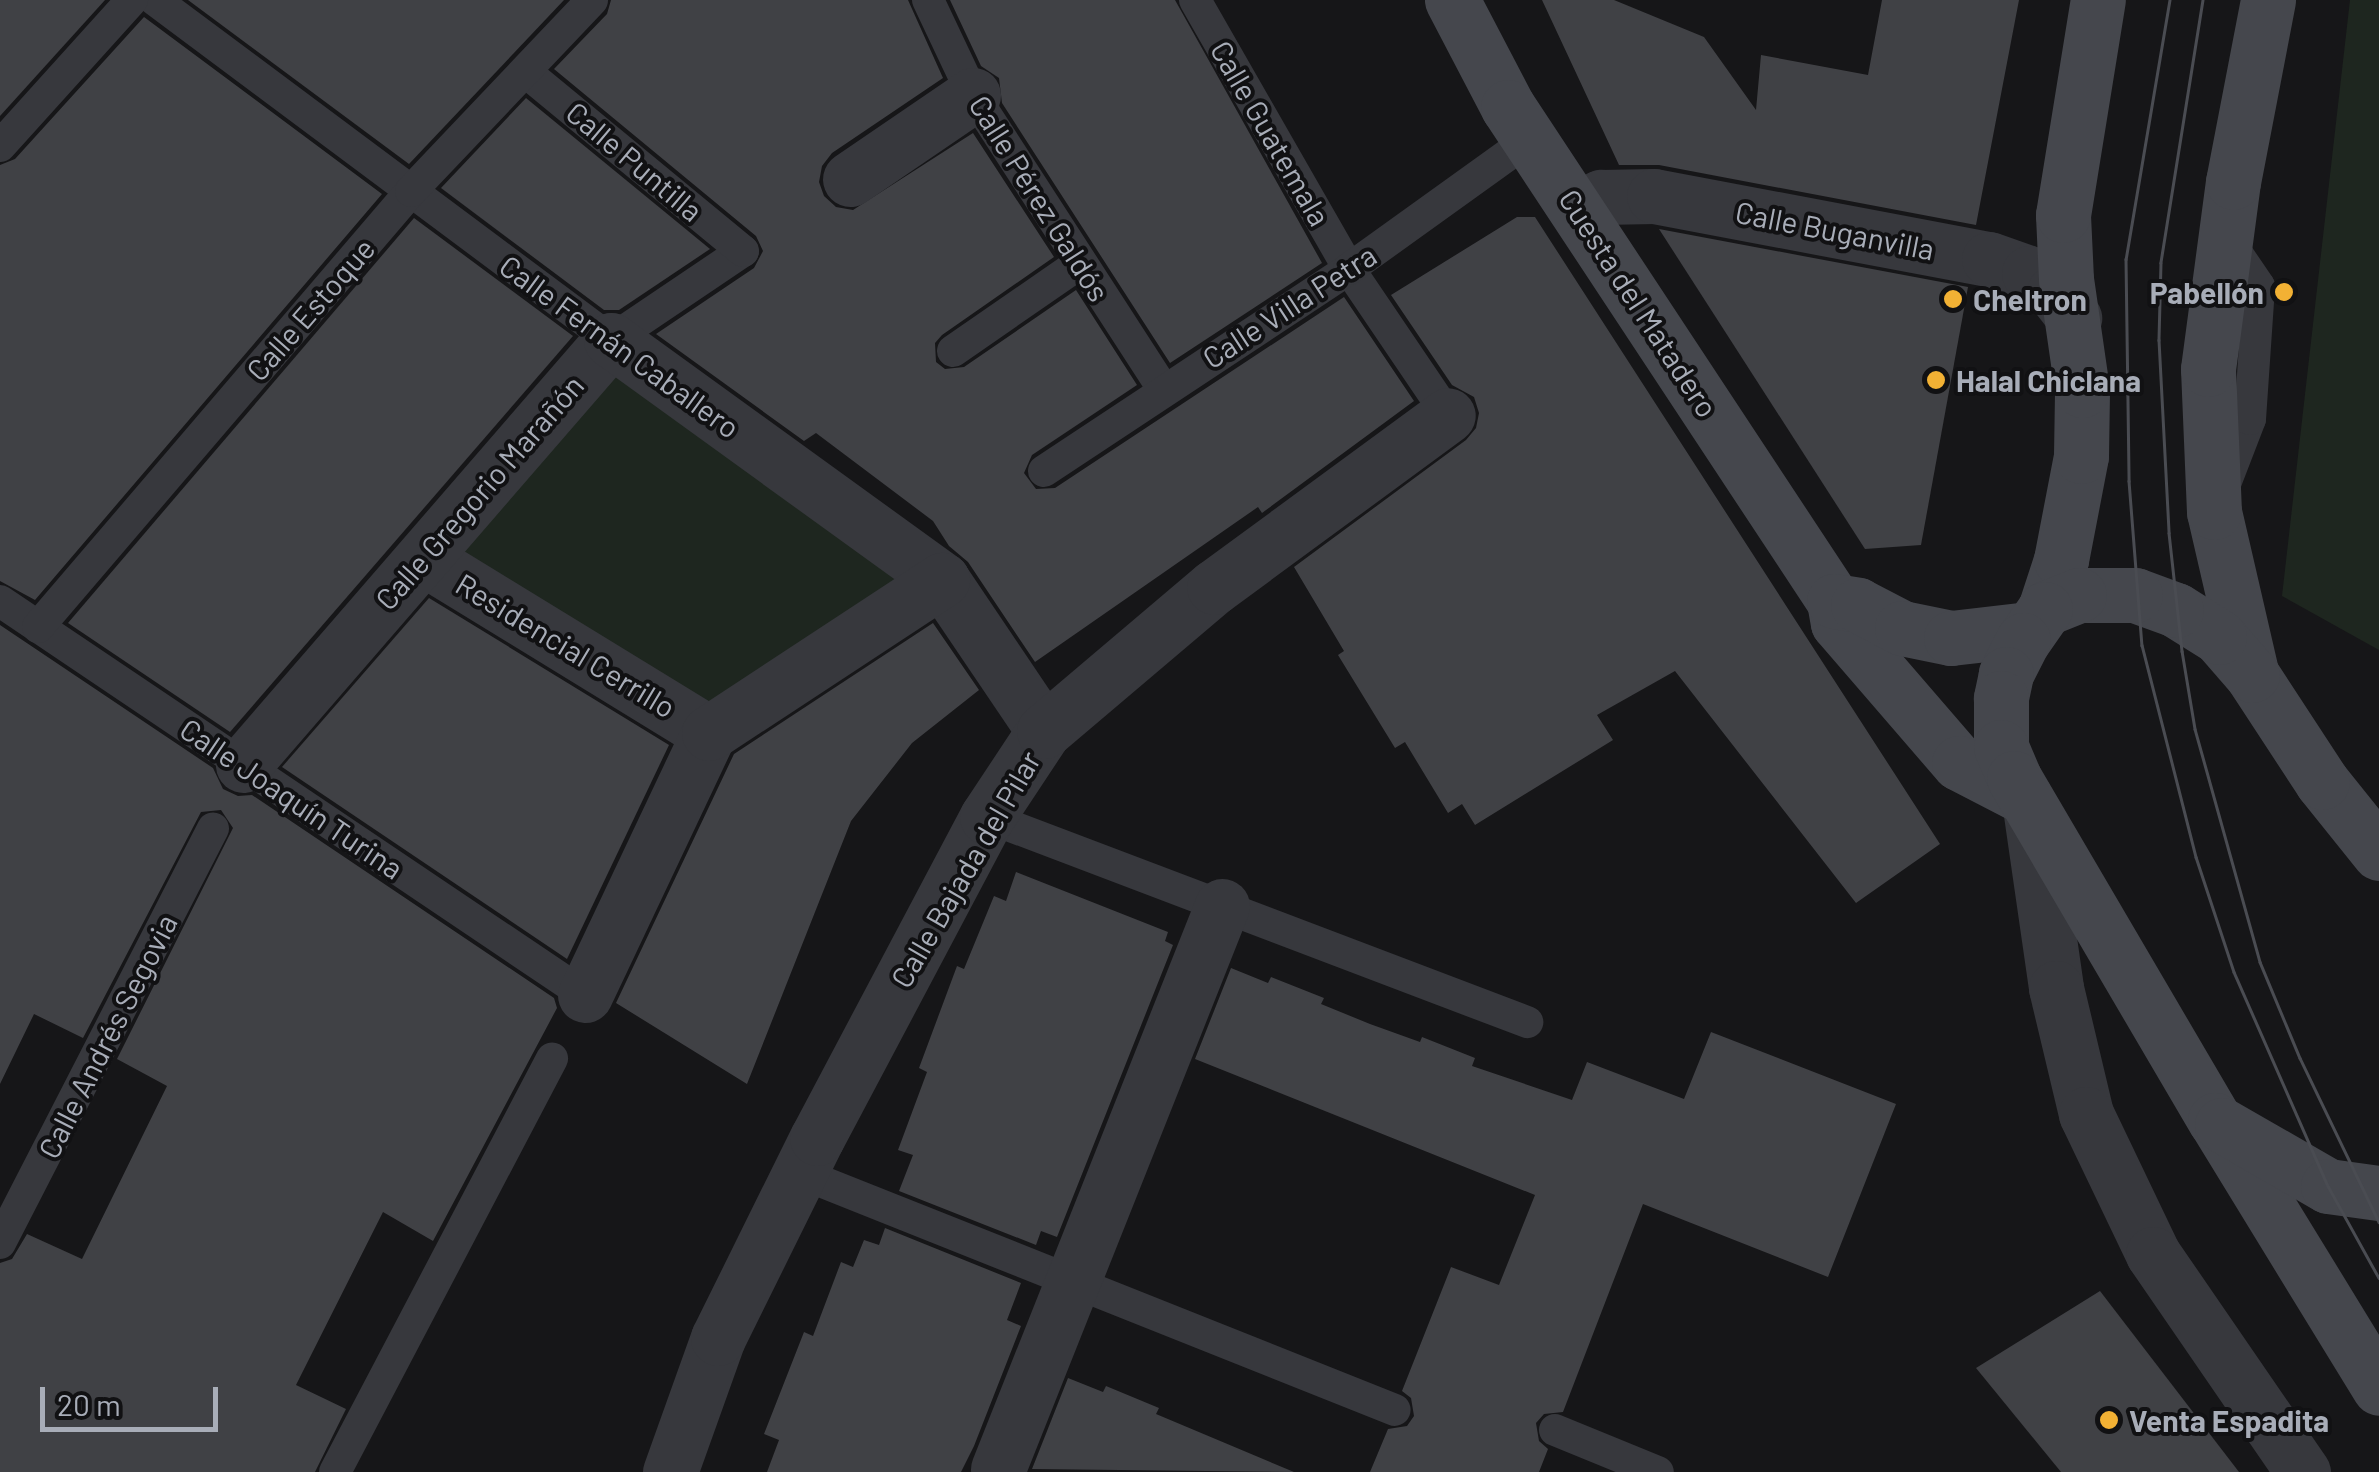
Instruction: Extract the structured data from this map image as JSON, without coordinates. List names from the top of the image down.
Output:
{
  "streets": {
    "main road": ["Cuesta del Matadero"],
    "street": [
      "Calle Buganvilla",
      "Calle Fernán Caballero",
      "Calle Gregorio Marañón",
      "Residencial Cerrillo",
      "Calle Bajada del Pilar"
    ],
    "lane": [
      "Calle Guatemala",
      "Calle Puntilla",
      "Calle Pérez Galdós",
      "Calle Villa Petra",
      "Calle Estoque",
      "Calle Joaquín Turina",
      "Calle Andrés Segovia"
    ]
  },
  "crossings": [
    ["Calle Guatemala", "Calle Villa Petra"],
    ["Calle Guatemala", "Calle Bajada del Pilar"],
    ["Calle Puntilla", "Calle Estoque"],
    ["Calle Puntilla", "Calle Gregorio Marañón"],
    ["Calle Pérez Galdós", "Calle Villa Petra"],
    ["Calle Buganvilla", "Cuesta del Matadero"],
    ["Cuesta del Matadero", "Calle Villa Petra"],
    ["Calle Estoque", "Calle Fernán Caballero"],
    ["Calle Estoque", "Calle Joaquín Turina"],
    ["Calle Fernán Caballero", "Calle Gregorio Marañón"],
    ["Calle Fernán Caballero", "Calle Bajada del Pilar"],
    ["Calle Gregorio Marañón", "Residencial Cerrillo"],
    ["Calle Gregorio Marañón", "Calle Joaquín Turina"]
  ],
  "places": [
    "Pabellón",
    "Cheltron",
    "Halal Chiclana",
    "Venta Espadita"
  ],
  "scale_bar": "20 m"
}
